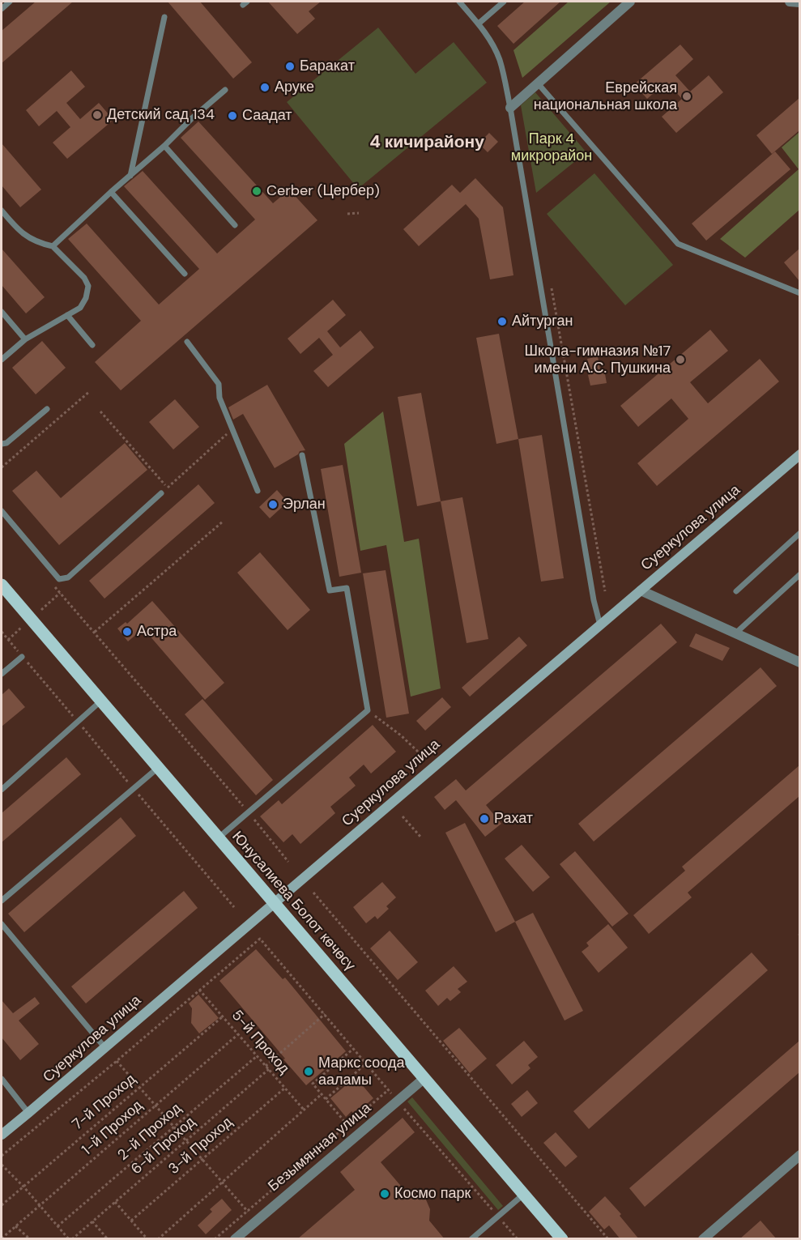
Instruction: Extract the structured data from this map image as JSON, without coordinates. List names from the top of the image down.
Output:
{
  "streets": {
    "main road": ["Суеркулова улица", "Юнусалиева Болот көчөсү"],
    "street": ["Безымянная улица"],
    "path": [
      "5-й Проход",
      "7-й Проход",
      "1-й Проход",
      "2-й Проход",
      "6-й Проход",
      "3-й Проход"
    ]
  },
  "crossings": [
    ["Суеркулова улица", "Юнусалиева Болот көчөсү"],
    ["Юнусалиева Болот көчөсү", "Безымянная улица"],
    ["5-й Проход", "7-й Проход"],
    ["5-й Проход", "1-й Проход"],
    ["5-й Проход", "2-й Проход"],
    ["5-й Проход", "6-й Проход"],
    ["5-й Проход", "3-й Проход"]
  ],
  "districts": ["4 кичирайону"],
  "parks": ["Парк 4 микрорайон"],
  "places": [
    "Баракат",
    "Аруке",
    "Еврейская национальная школа",
    "Детский сад 134",
    "Саадат",
    "Cerber (Цербер)",
    "Айтурган",
    "Школа-гимназия №17 имени А.С. Пушкина",
    "Эрлан",
    "Астра",
    "Рахат",
    "Маркс соода ааламы",
    "Космо парк"
  ]
}
